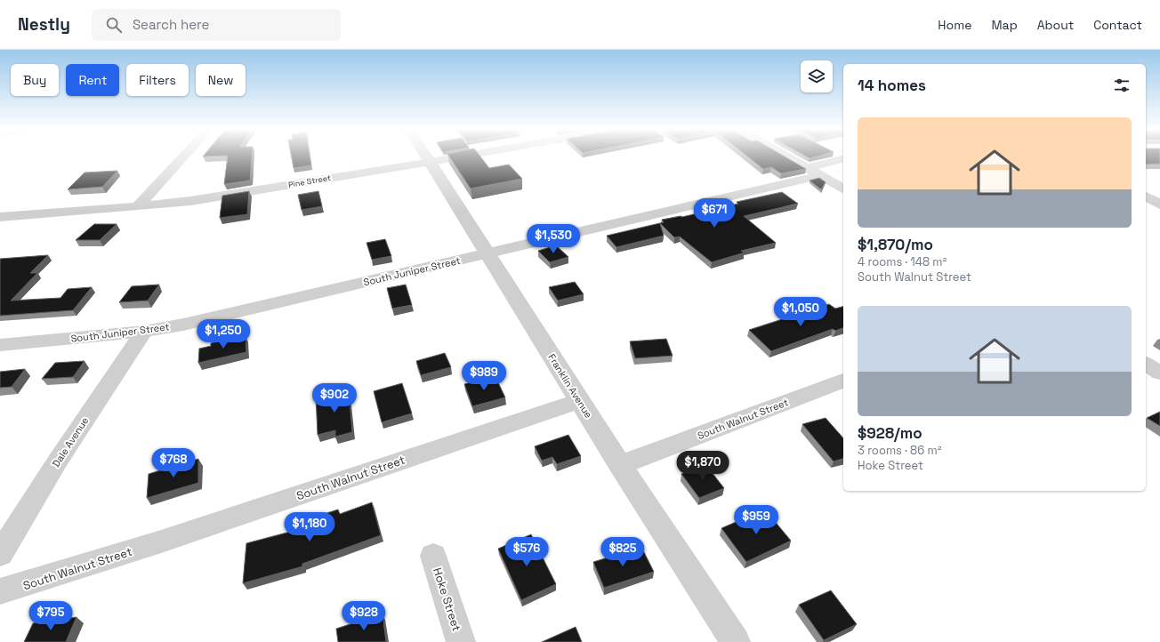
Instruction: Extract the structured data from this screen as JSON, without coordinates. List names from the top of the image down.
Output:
{
  "streets": {
    "street": [
      "Pine Street",
      "South Juniper Street",
      "Franklin Avenue",
      "South Walnut Street",
      "Dale Avenue",
      "Hoke Street"
    ]
  },
  "crossings": [
    ["Pine Street", "Franklin Avenue"],
    ["South Juniper Street", "Franklin Avenue"],
    ["South Juniper Street", "Dale Avenue"],
    ["Franklin Avenue", "South Walnut Street"]
  ],
  "page": {
    "header": "Nestly",
    "search": "Search here",
    "nav": [
      "Home",
      "Map",
      "About",
      "Contact"
    ],
    "chip": [
      "Buy",
      "Rent",
      "Filters",
      "New"
    ],
    "heading": "14 homes",
    "list": [
      {
        "name": "$1,870/mo",
        "note": "4 rooms · 148 m² · South Walnut Street"
      },
      {
        "name": "$928/mo",
        "note": "3 rooms · 86 m² · Hoke Street"
      }
    ],
    "price": [
      "$671",
      "$1,530",
      "$1,050",
      "$1,250",
      "$989",
      "$902",
      "$768",
      "$1,870",
      "$959",
      "$1,180",
      "$576",
      "$825",
      "$795",
      "$928"
    ]
  }
}
